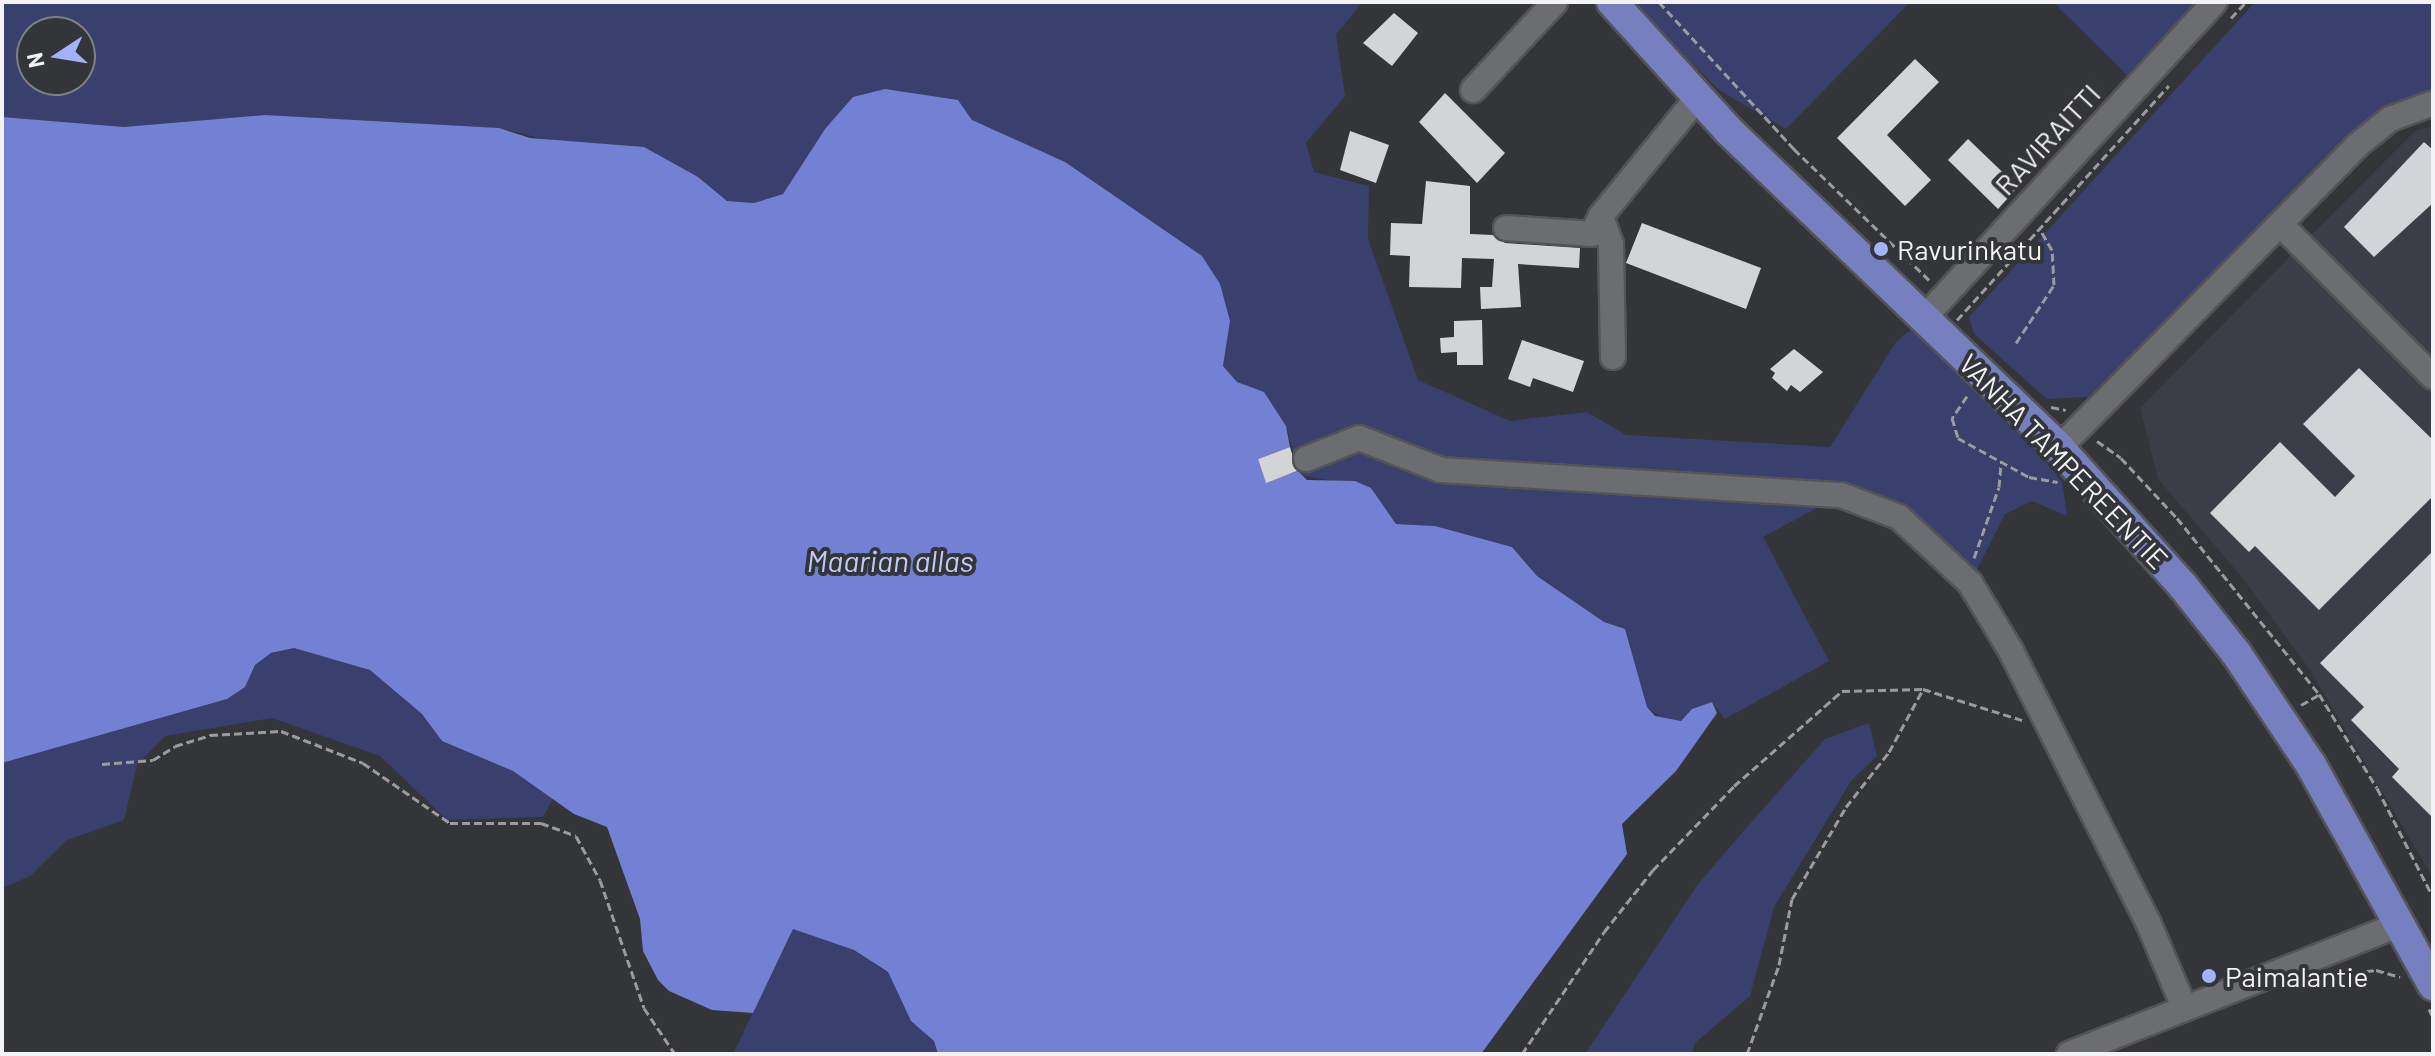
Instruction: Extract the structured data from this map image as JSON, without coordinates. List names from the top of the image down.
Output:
{
  "streets": {
    "main road": ["VANHA TAMPEREENTIE"],
    "street": ["RAVIRAITTI"]
  },
  "crossings": [
    ["RAVIRAITTI", "VANHA TAMPEREENTIE"]
  ],
  "water": ["Maarian allas"],
  "places": ["Ravurinkatu", "Paimalantie"],
  "north": "left"
}
